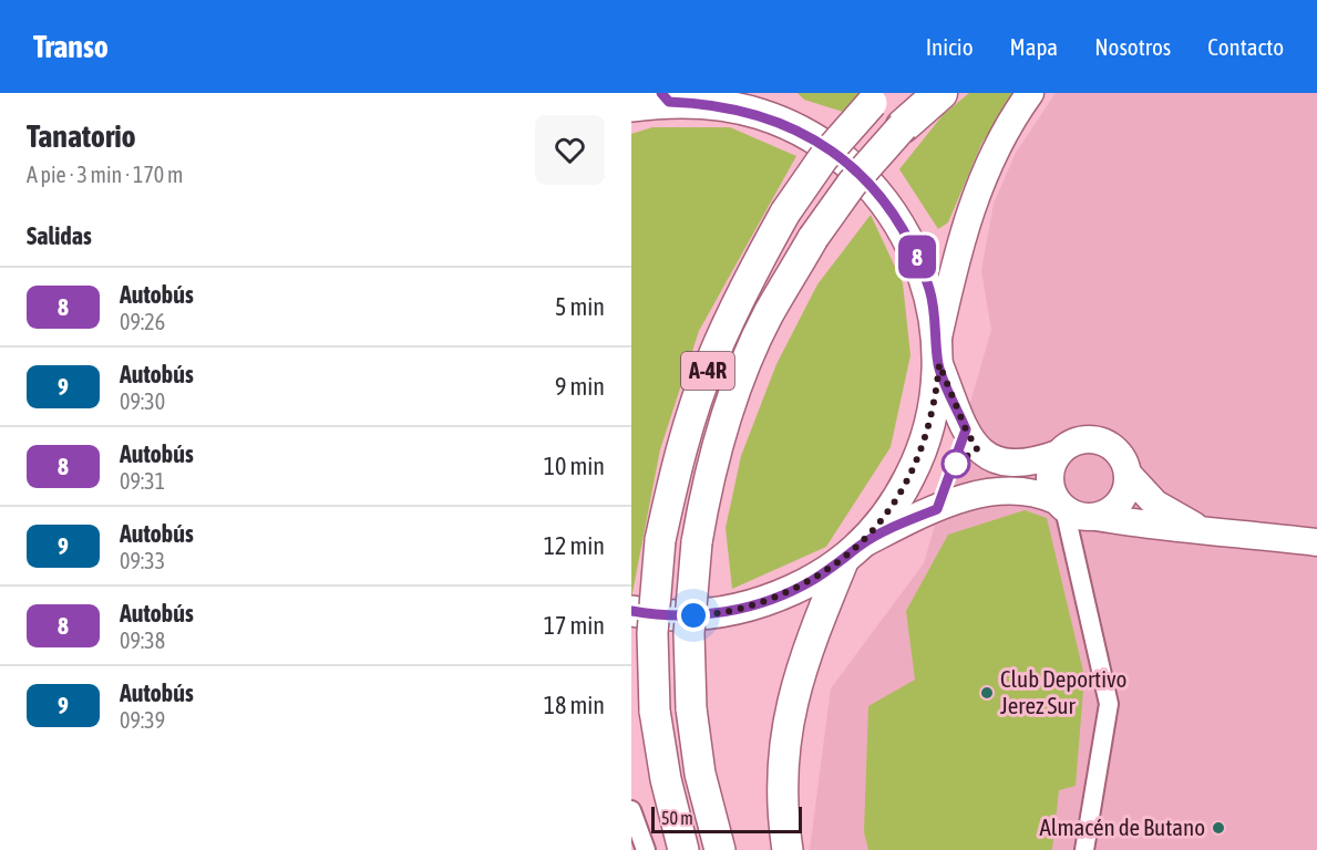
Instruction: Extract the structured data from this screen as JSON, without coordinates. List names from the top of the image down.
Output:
{
  "streets": {
    "highway": ["A-4R"]
  },
  "places": ["Club Deportivo Jerez Sur", "Almacén de Butano"],
  "lines": ["bus line 8"],
  "scale_bar": "50 m",
  "page": {
    "header": "Transo",
    "nav": [
      "Inicio",
      "Mapa",
      "Nosotros",
      "Contacto"
    ],
    "heading": [
      ["Tanatorio", "A pie · 3 min · 170 m"],
      "Salidas"
    ],
    "on_map": "8",
    "list": [
      {
        "mark": "8",
        "name": "Autobús",
        "note": "09:26",
        "value": "5 min"
      },
      {
        "mark": "9",
        "name": "Autobús",
        "note": "09:30",
        "value": "9 min"
      },
      {
        "mark": "8",
        "name": "Autobús",
        "note": "09:31",
        "value": "10 min"
      },
      {
        "mark": "9",
        "name": "Autobús",
        "note": "09:33",
        "value": "12 min"
      },
      {
        "mark": "8",
        "name": "Autobús",
        "note": "09:38",
        "value": "17 min"
      },
      {
        "mark": "9",
        "name": "Autobús",
        "note": "09:39",
        "value": "18 min"
      }
    ],
    "scale": "50 m"
  }
}
